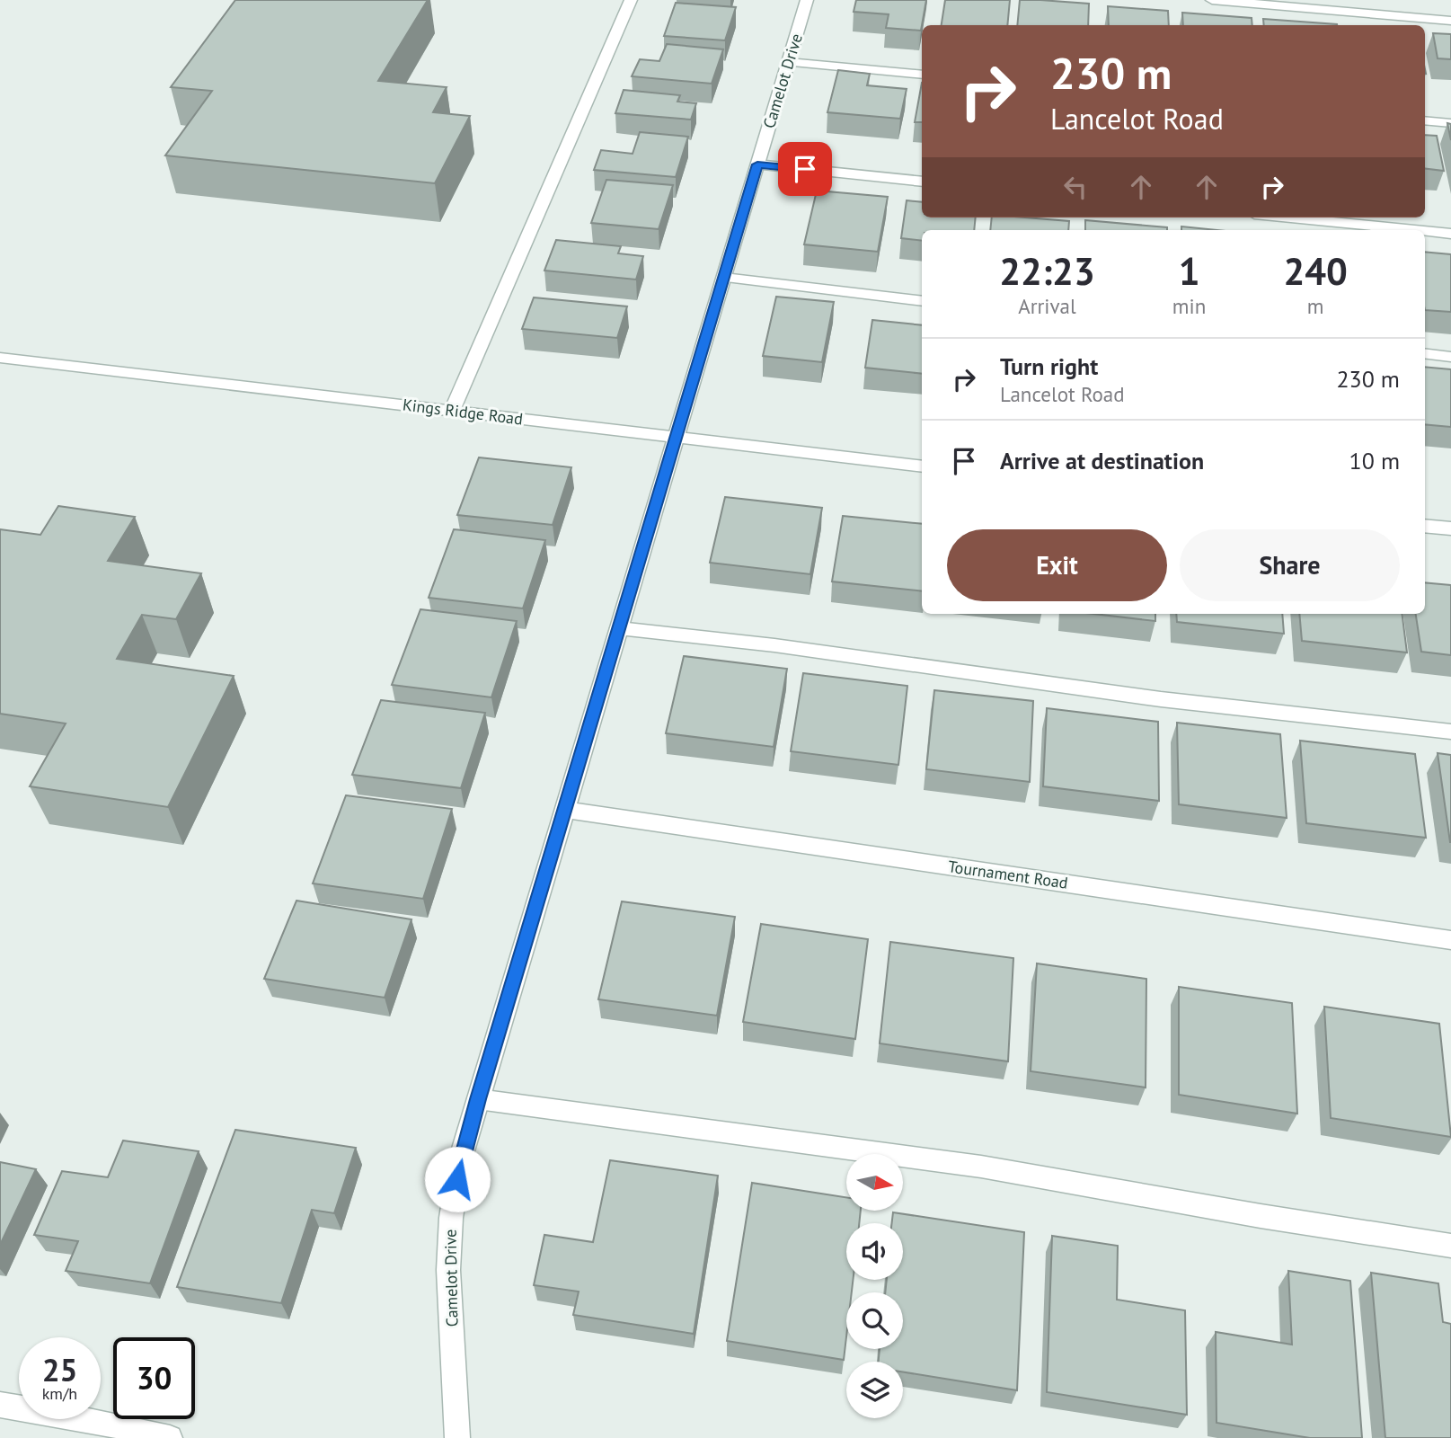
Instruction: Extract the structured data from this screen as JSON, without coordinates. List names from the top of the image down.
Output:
{
  "streets": {
    "street": ["Camelot Drive", "Kings Ridge Road", "Tournament Road"]
  },
  "crossings": [
    ["Camelot Drive", "Kings Ridge Road"],
    ["Camelot Drive", "Tournament Road"]
  ],
  "north": "right",
  "page": {
    "turn": ["230 m", "Lancelot Road"],
    "eta": [
      "22:23",
      "Arrival",
      "1",
      "min",
      "240",
      "m"
    ],
    "list": [
      {
        "name": "Turn right",
        "note": "Lancelot Road",
        "value": "230 m"
      },
      {
        "name": "Arrive at destination",
        "value": "10 m"
      }
    ],
    "buttons": ["Exit", "Share"],
    "speed": "25 km/h",
    "limit": "30"
  }
}
